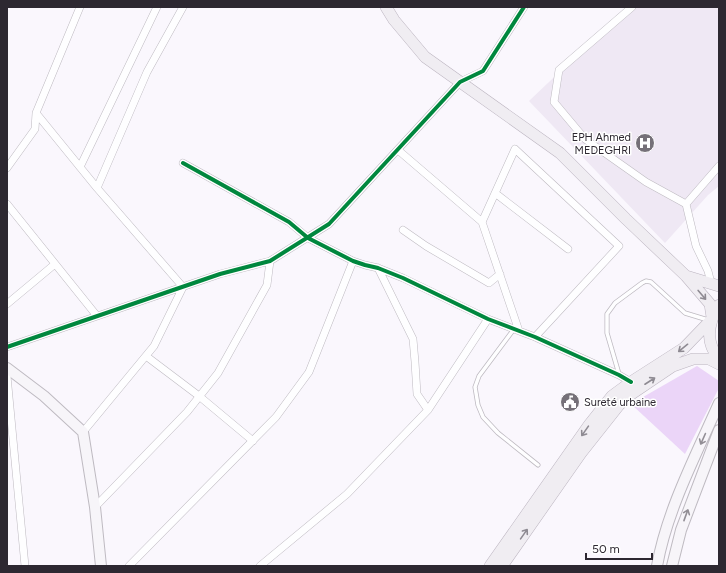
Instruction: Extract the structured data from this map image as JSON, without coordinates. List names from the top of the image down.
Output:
{
  "places": {
    "hospital": ["EPH Ahmed MEDEGHRI"],
    "public building": ["Sureté urbaine"]
  },
  "scale_bar": "50 m"
}
